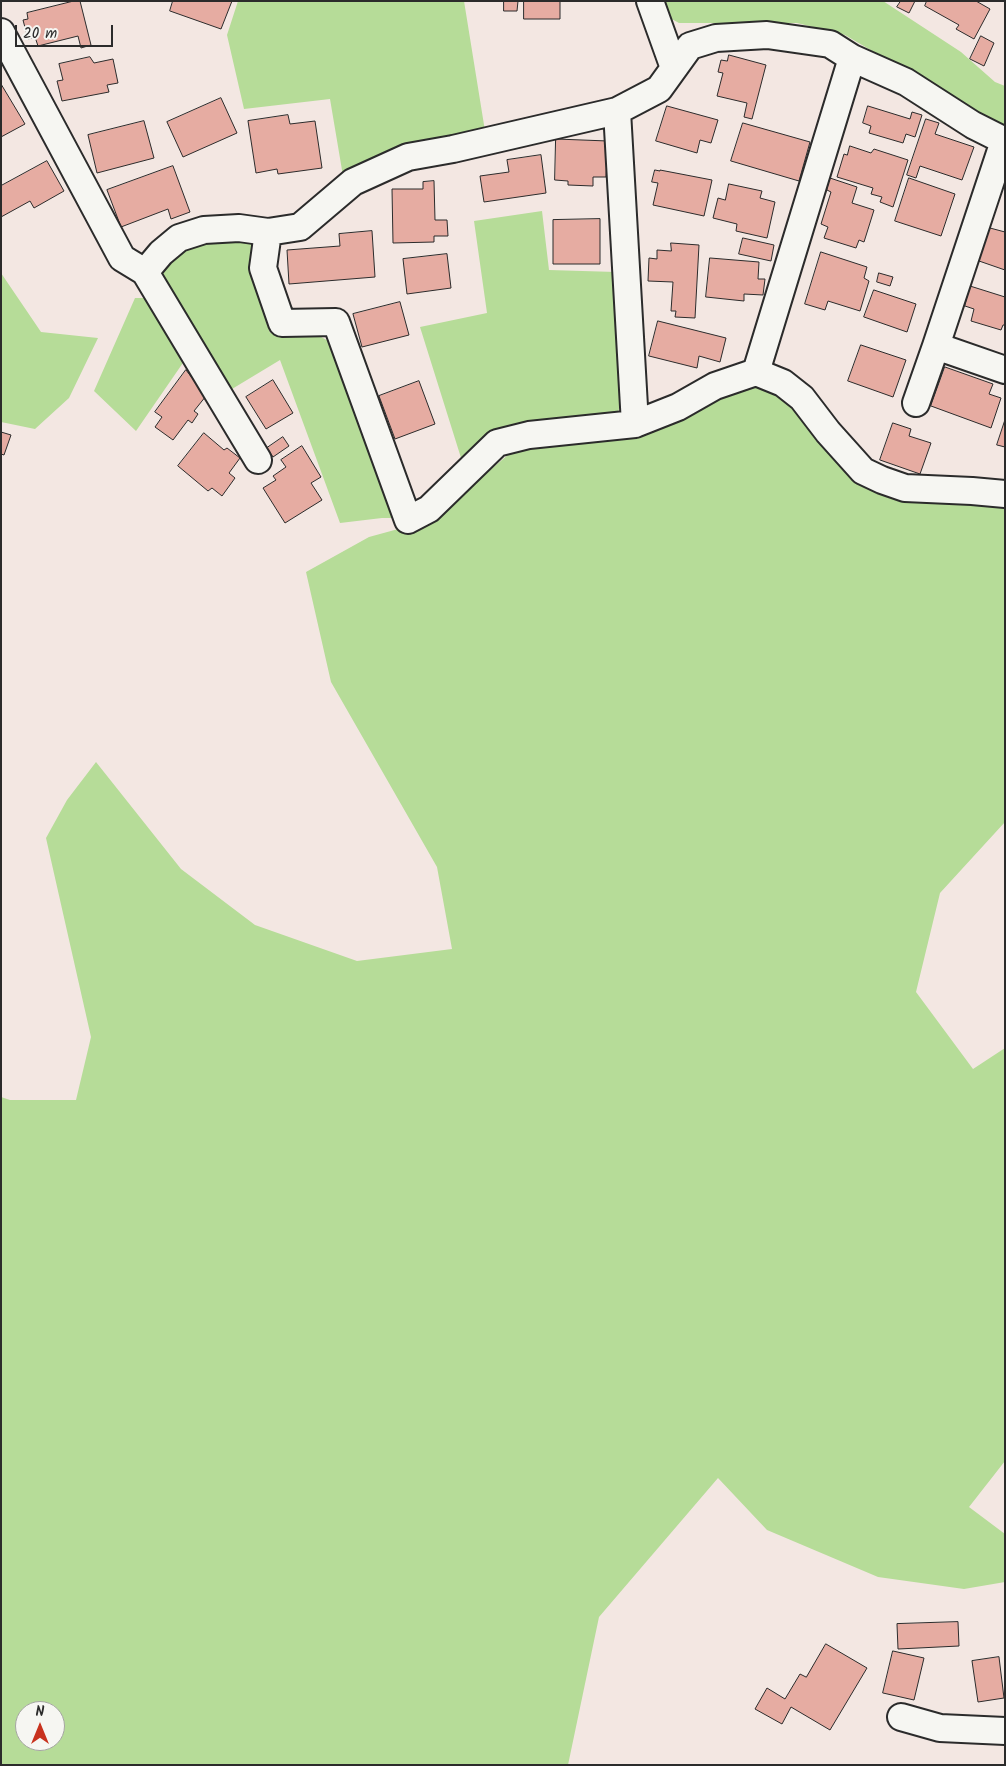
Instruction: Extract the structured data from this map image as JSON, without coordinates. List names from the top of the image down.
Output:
{
  "scale_bar": "20 m",
  "north": "top"
}
